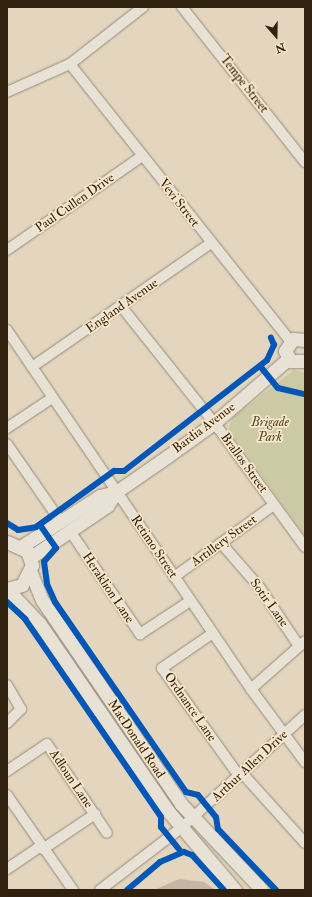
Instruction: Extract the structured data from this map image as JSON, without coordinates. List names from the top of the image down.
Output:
{
  "streets": {
    "street": [
      "Tempe Street",
      "Paul Cullen Drive",
      "Vevi Street",
      "England Avenue",
      "Bardia Avenue",
      "Brallos Street",
      "Artillery Street",
      "Retimo Street",
      "Heraklion Lane",
      "Sotir Lane",
      "Ordnance Lane",
      "MacDonald Road",
      "Arthur Allen Drive",
      "Adloun Lane"
    ]
  },
  "crossings": [
    ["Paul Cullen Drive", "Vevi Street"],
    ["Vevi Street", "England Avenue"],
    ["England Avenue", "Brallos Street"],
    ["England Avenue", "Retimo Street"],
    ["Bardia Avenue", "Brallos Street"],
    ["Bardia Avenue", "Retimo Street"],
    ["Bardia Avenue", "Heraklion Lane"],
    ["Brallos Street", "Artillery Street"],
    ["Artillery Street", "Retimo Street"],
    ["Artillery Street", "Sotir Lane"],
    ["Retimo Street", "Heraklion Lane"],
    ["Retimo Street", "Ordnance Lane"],
    ["Retimo Street", "Arthur Allen Drive"],
    ["Ordnance Lane", "Arthur Allen Drive"],
    ["MacDonald Road", "Arthur Allen Drive"]
  ],
  "parks": ["Brigade Park"],
  "north": "bottom"
}
